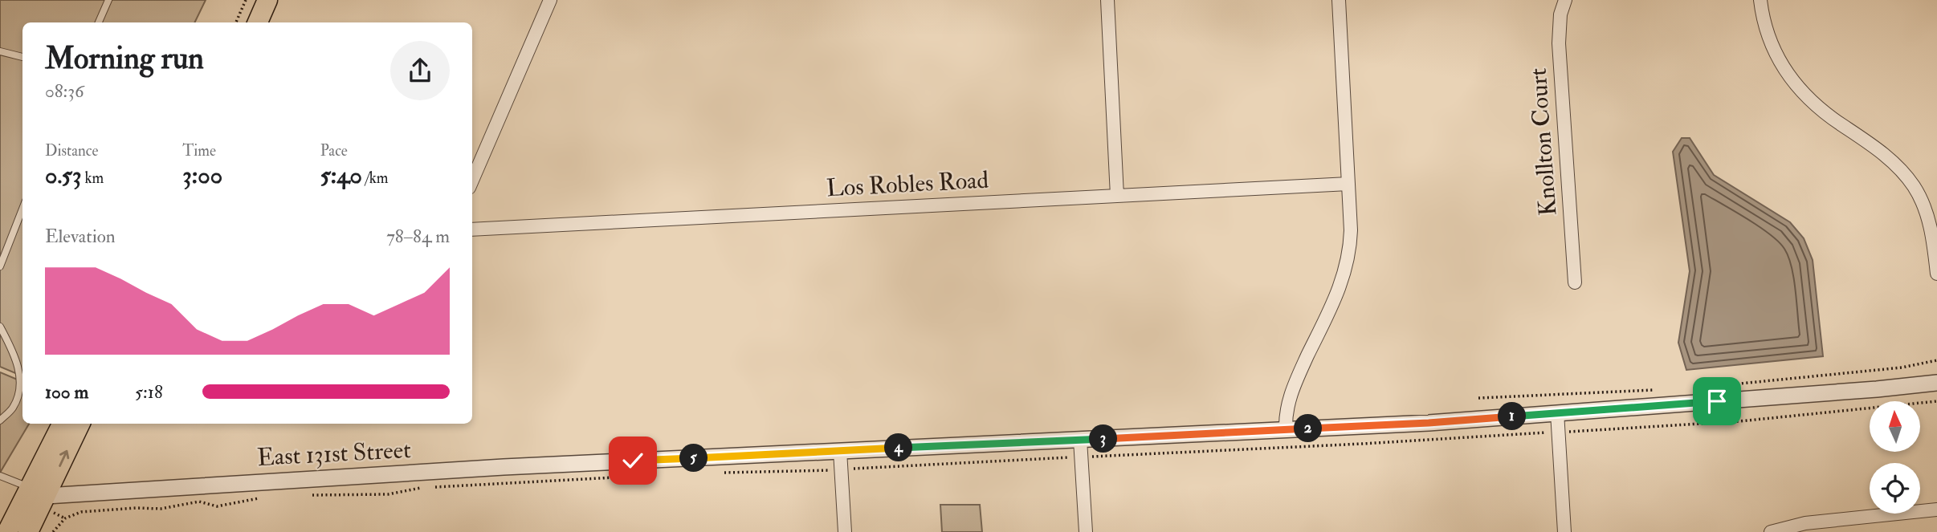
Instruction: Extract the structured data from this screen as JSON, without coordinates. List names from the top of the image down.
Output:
{
  "streets": {
    "street": ["Knollton Court", "Los Robles Road", "East 131st Street"]
  },
  "north": "top",
  "page": {
    "heading": ["Morning run", "08:36"],
    "stats": [
      ["Distance", "0.53 km"],
      ["Time", "3:00"],
      ["Pace", "5:40 /km"]
    ],
    "chart": ["Elevation", "78–84 m"],
    "list": [
      {
        "name": "100 m",
        "note": "5:18"
      }
    ],
    "pins": [
      "1",
      "2",
      "3",
      "4",
      "5"
    ]
  }
}
